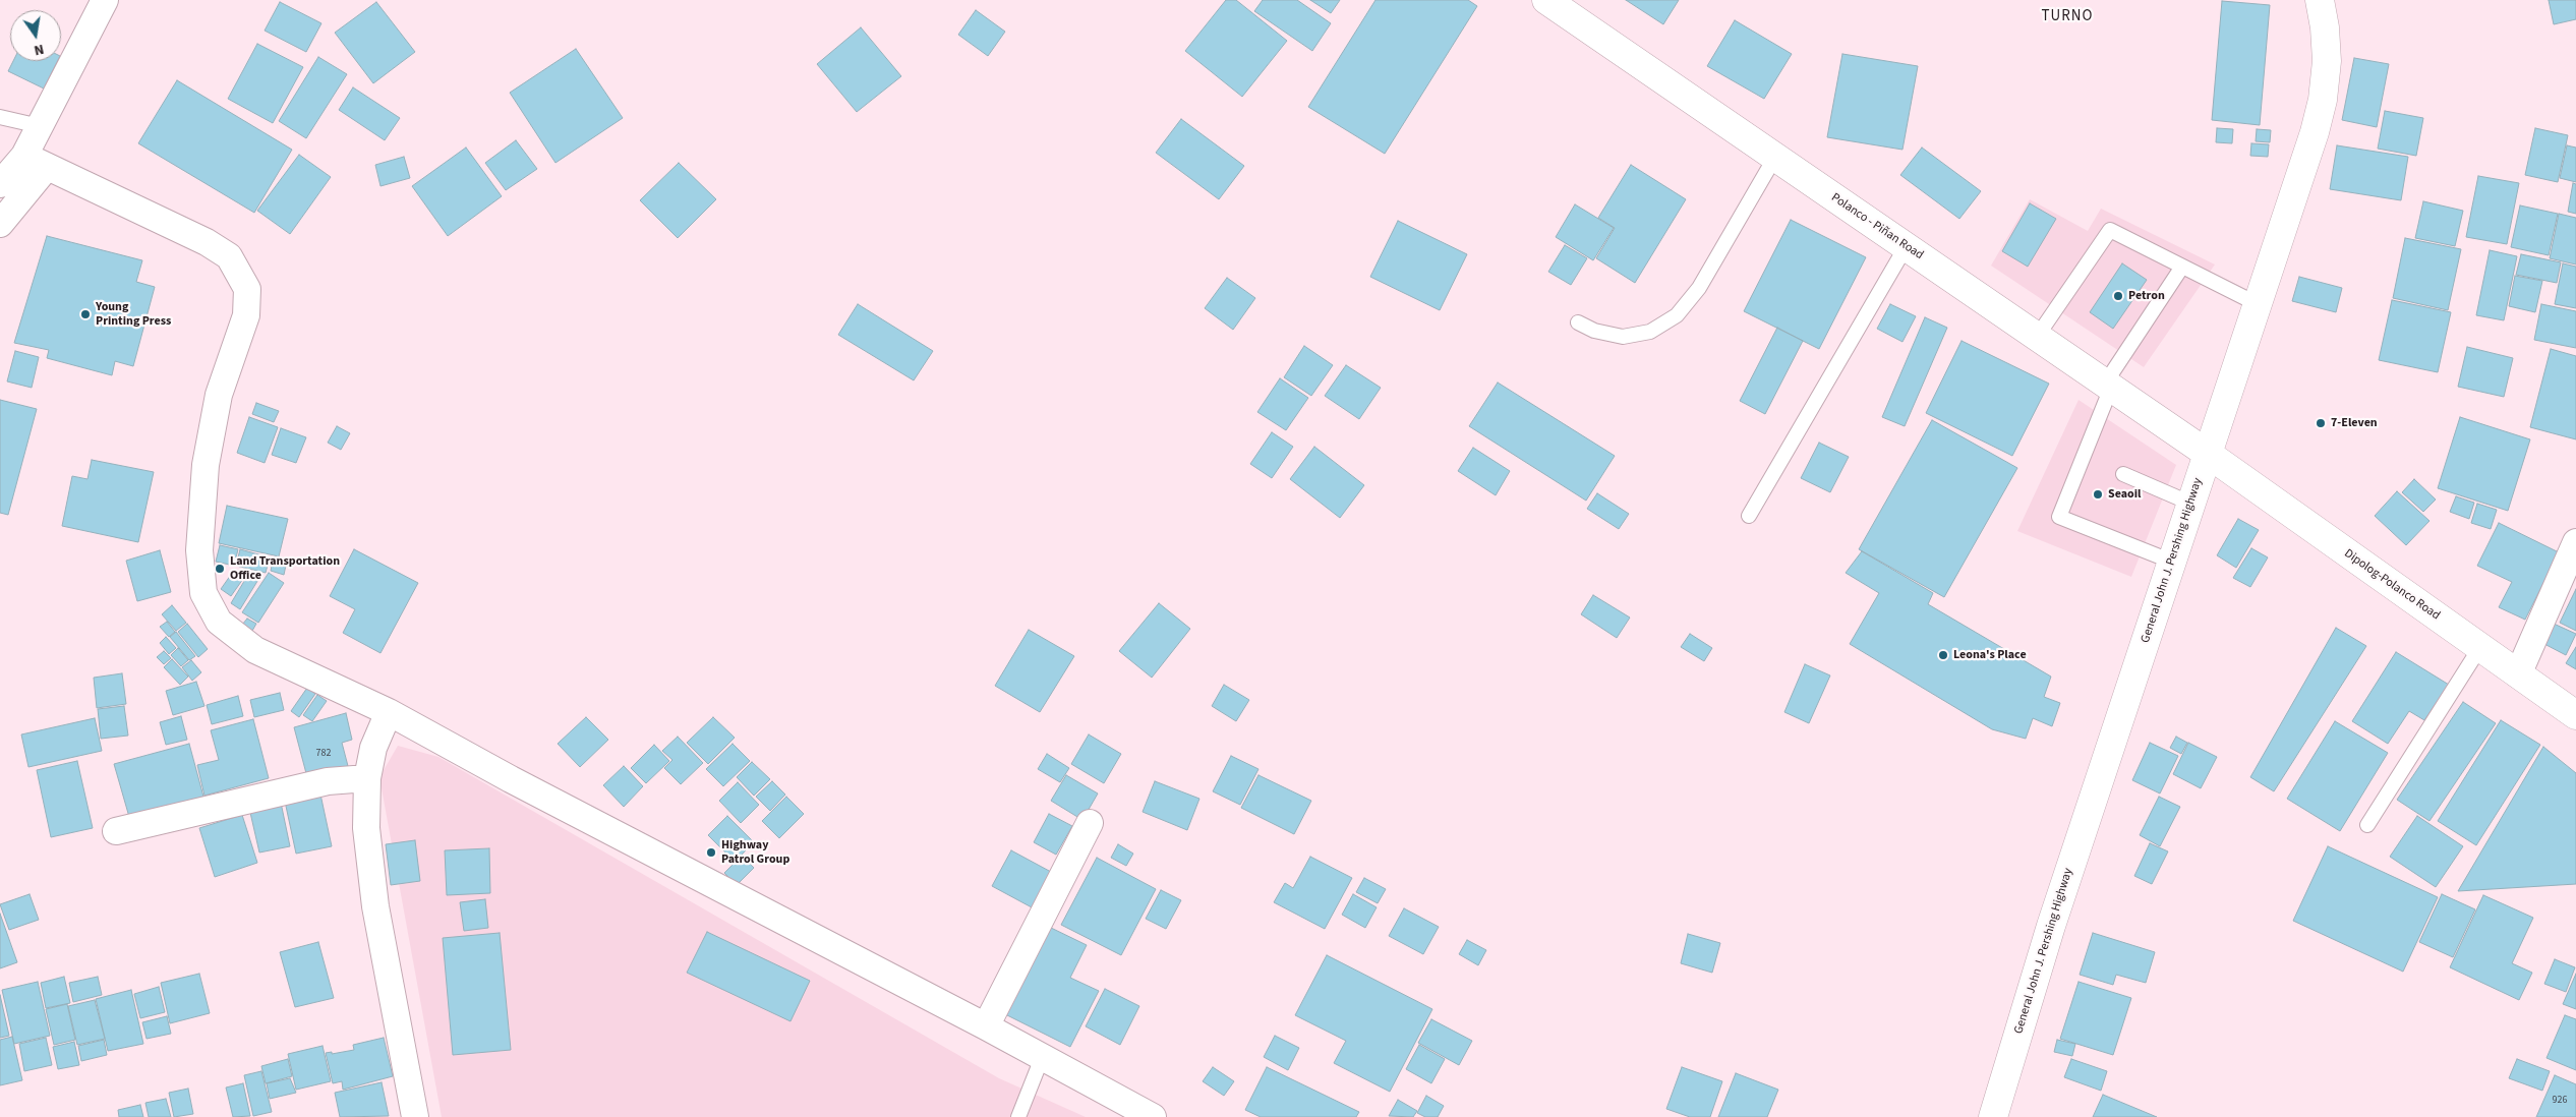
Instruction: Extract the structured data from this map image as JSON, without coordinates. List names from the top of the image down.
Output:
{
  "streets": {
    "main road": ["Polanco - Piñan Road", "General John J. Pershing Highway", "Dipolog-Polanco Road"]
  },
  "crossings": [
    ["Polanco - Piñan Road", "General John J. Pershing Highway"],
    ["Polanco - Piñan Road", "Dipolog-Polanco Road"],
    ["General John J. Pershing Highway", "Dipolog-Polanco Road"]
  ],
  "districts": ["TURNO"],
  "places": [
    "Petron",
    "Young Printing Press",
    "7-Eleven",
    "Seaoil",
    "Land Transportation Office",
    "Leona's Place",
    "Highway Patrol Group"
  ],
  "house_numbers": ["782", "926"],
  "north": "bottom"
}
